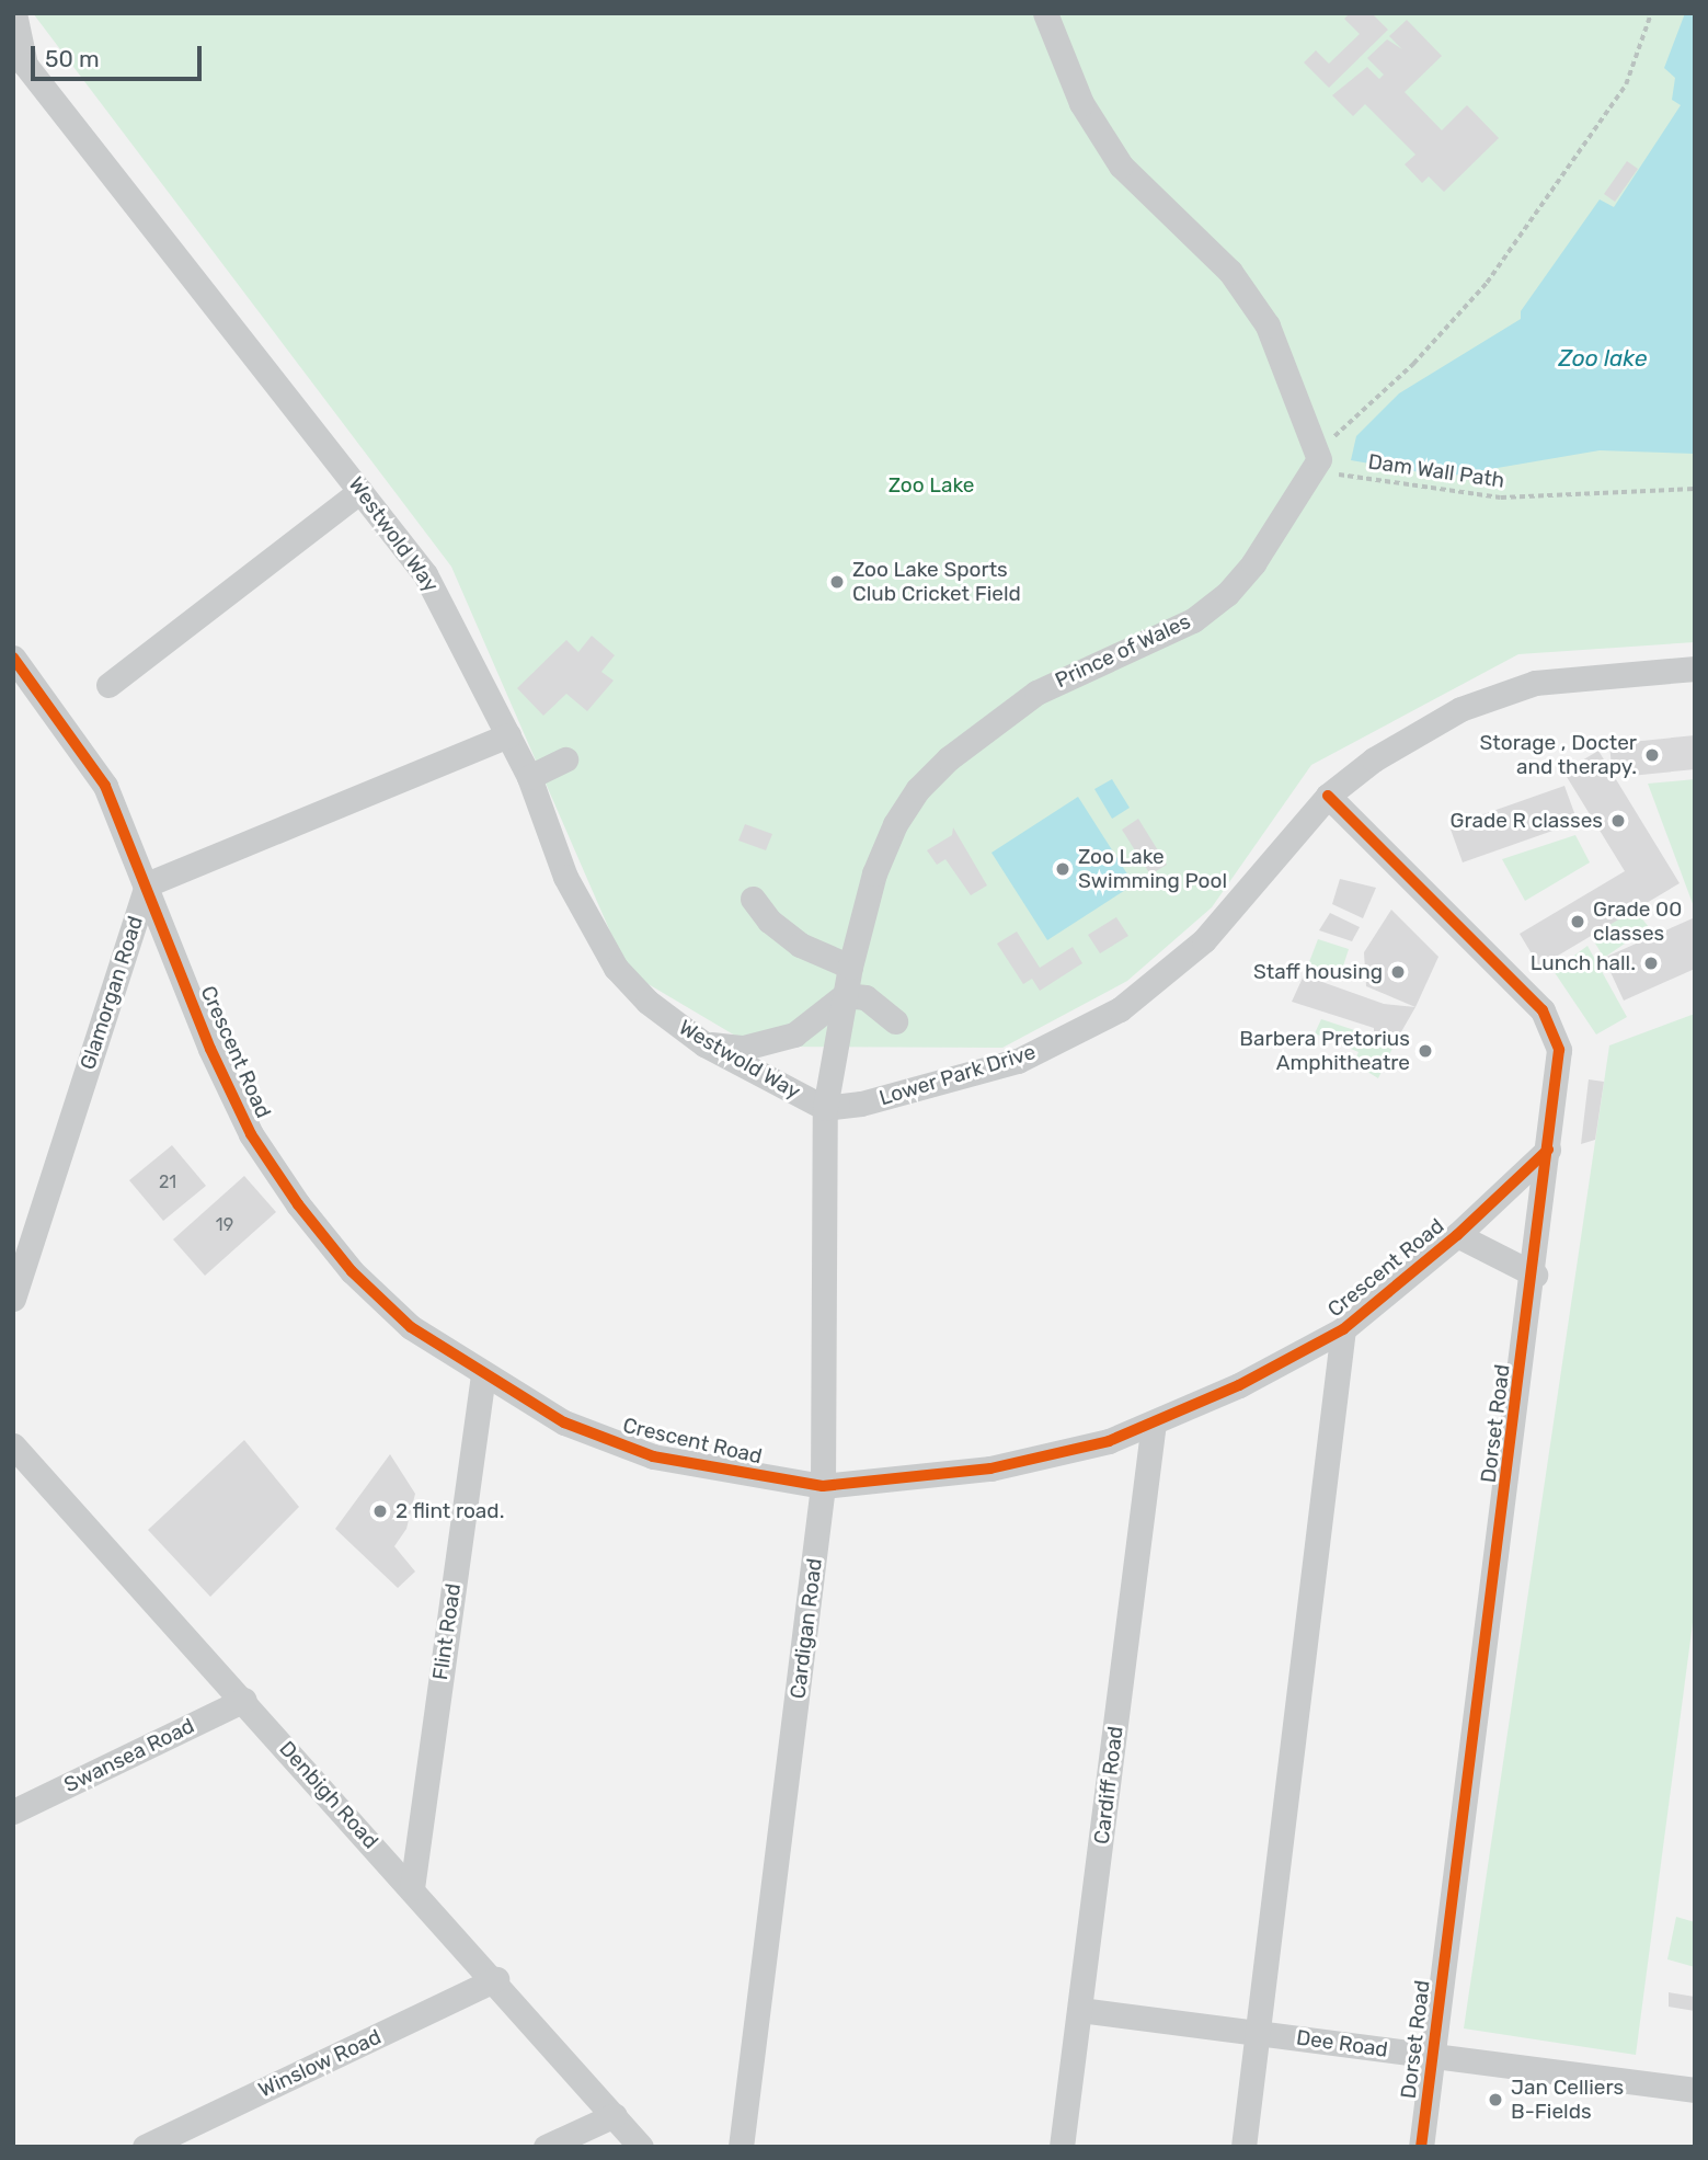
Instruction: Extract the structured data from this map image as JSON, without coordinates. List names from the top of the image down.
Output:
{
  "streets": {
    "street": [
      "Westwold Way",
      "Prince of Wales",
      "Glamorgan Road",
      "Crescent Road",
      "Lower Park Drive",
      "Dorset Road",
      "Cardigan Road",
      "Flint Road",
      "Swansea Road",
      "Cardiff Road",
      "Denbigh Road",
      "Dee Road",
      "Winslow Road"
    ],
    "path": ["Dam Wall Path"]
  },
  "crossings": [
    ["Dam Wall Path", "Prince of Wales"],
    ["Westwold Way", "Prince of Wales"],
    ["Westwold Way", "Lower Park Drive"],
    ["Westwold Way", "Cardigan Road"],
    ["Prince of Wales", "Lower Park Drive"],
    ["Prince of Wales", "Cardigan Road"],
    ["Glamorgan Road", "Crescent Road"],
    ["Crescent Road", "Dorset Road"],
    ["Crescent Road", "Cardigan Road"],
    ["Crescent Road", "Flint Road"],
    ["Crescent Road", "Cardiff Road"],
    ["Lower Park Drive", "Dorset Road"],
    ["Lower Park Drive", "Cardigan Road"],
    ["Dorset Road", "Dee Road"],
    ["Flint Road", "Denbigh Road"],
    ["Swansea Road", "Denbigh Road"],
    ["Cardiff Road", "Dee Road"],
    ["Denbigh Road", "Winslow Road"]
  ],
  "water": ["Zoo lake"],
  "parks": ["Zoo Lake"],
  "places": [
    "Zoo Lake Sports Club Cricket Field",
    "Storage , Docter and therapy.",
    "Grade R classes",
    "Zoo Lake Swimming Pool",
    "Grade 00 classes",
    "Lunch hall.",
    "Staff housing",
    "Barbera Pretorius Amphitheatre",
    "2 flint road.",
    "Jan Celliers B-Fields"
  ],
  "house_numbers": ["21", "19"],
  "scale_bar": "50 m"
}
